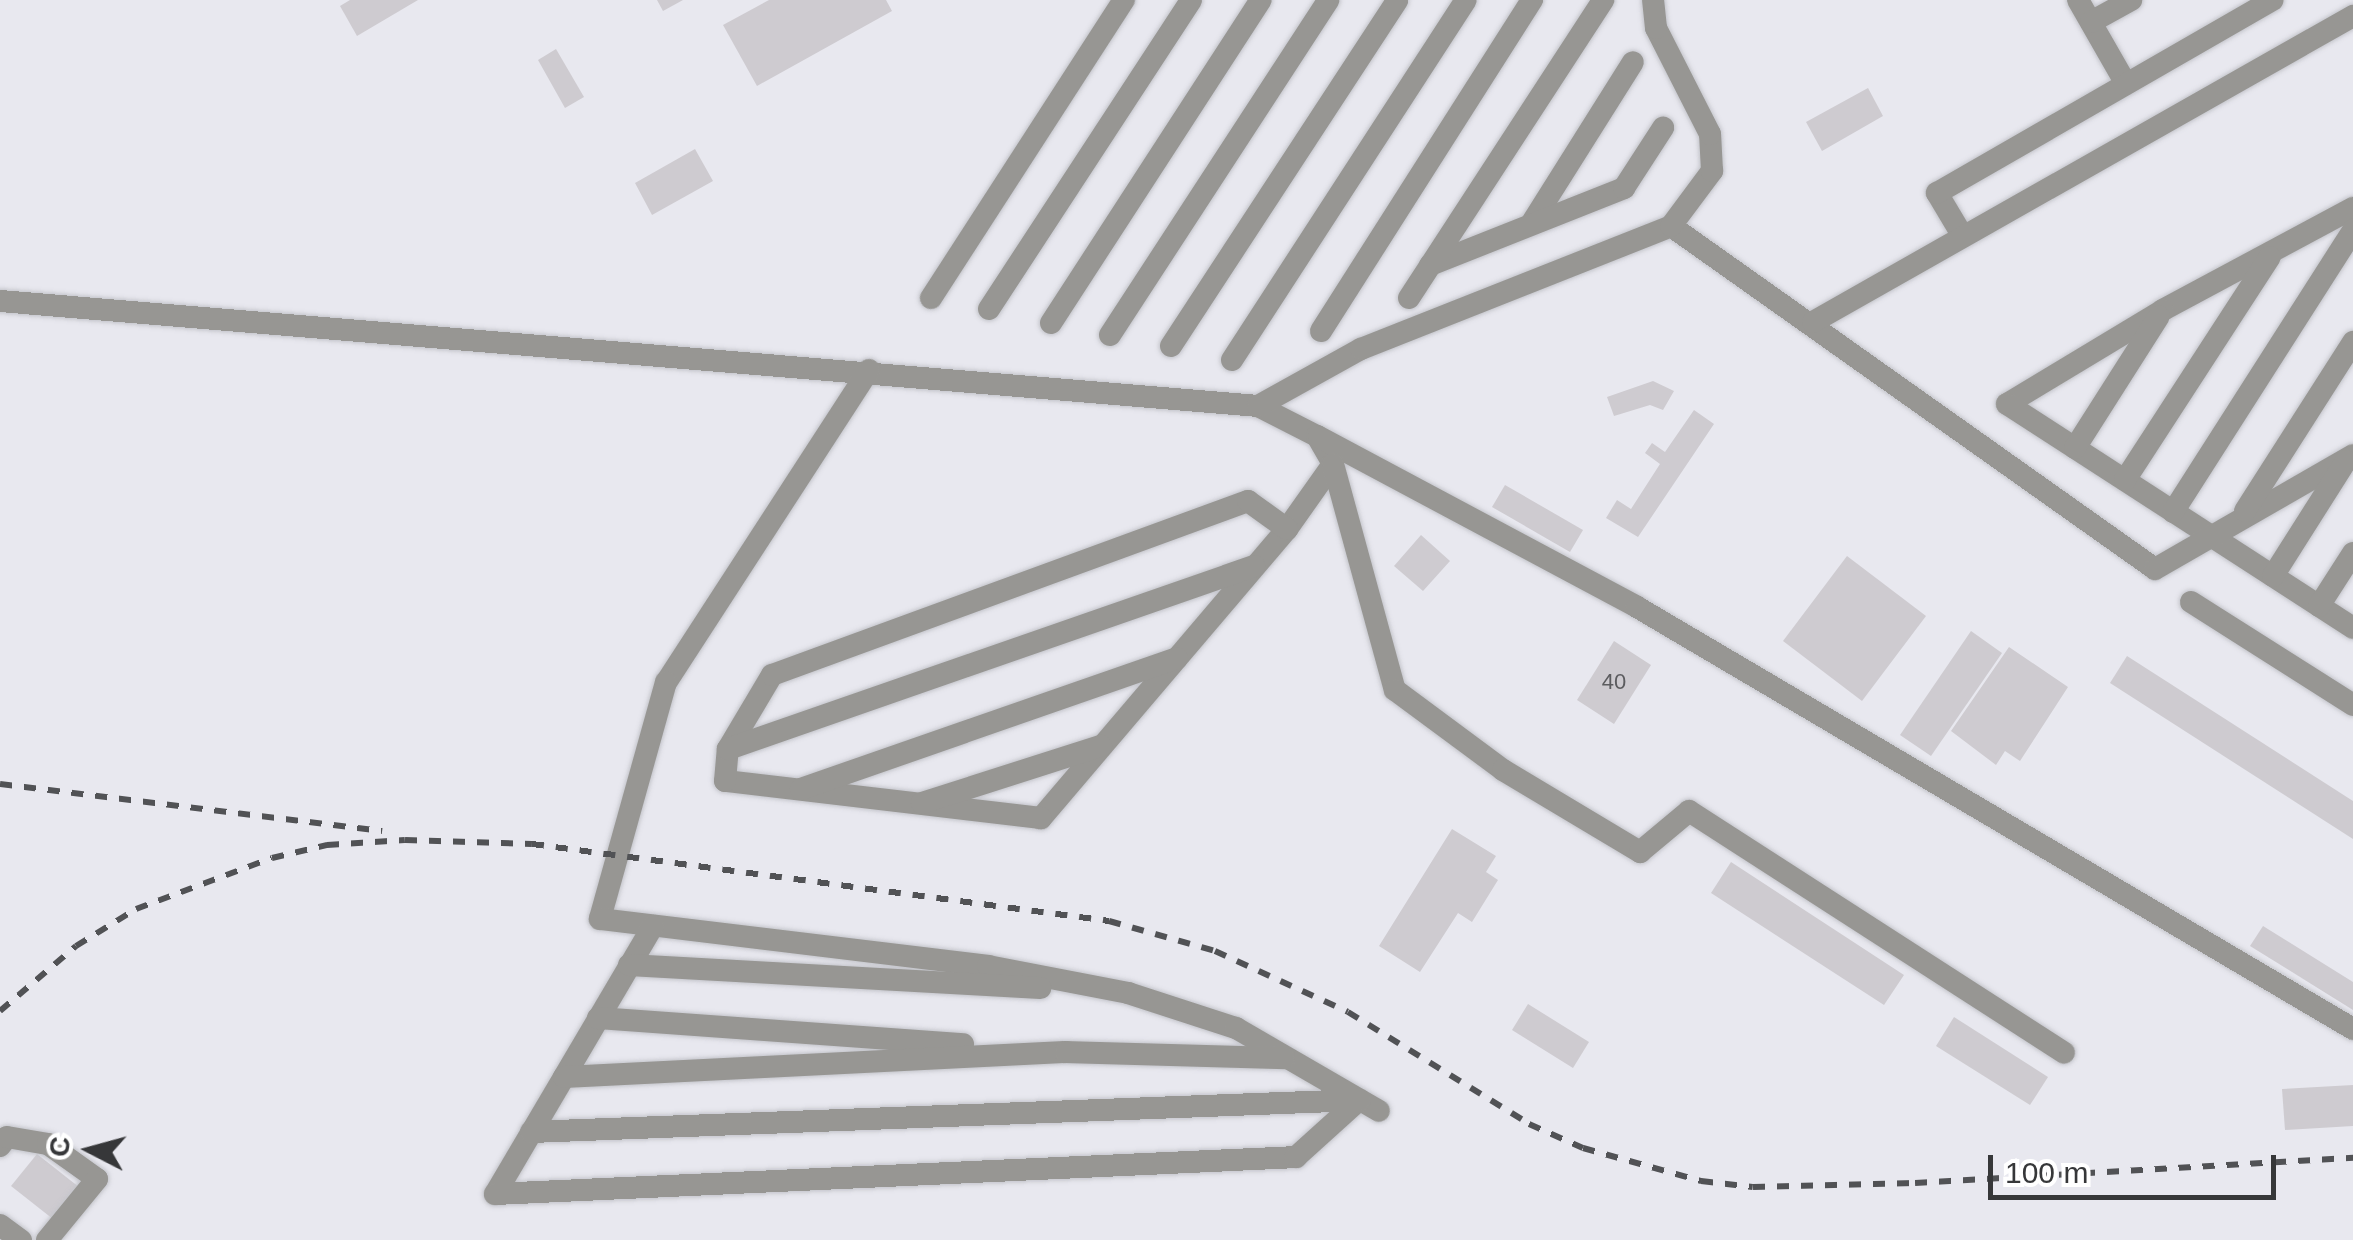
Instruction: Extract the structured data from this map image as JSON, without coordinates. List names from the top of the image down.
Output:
{
  "house_numbers": ["40"],
  "scale_bar": "100 m",
  "north": "left"
}
